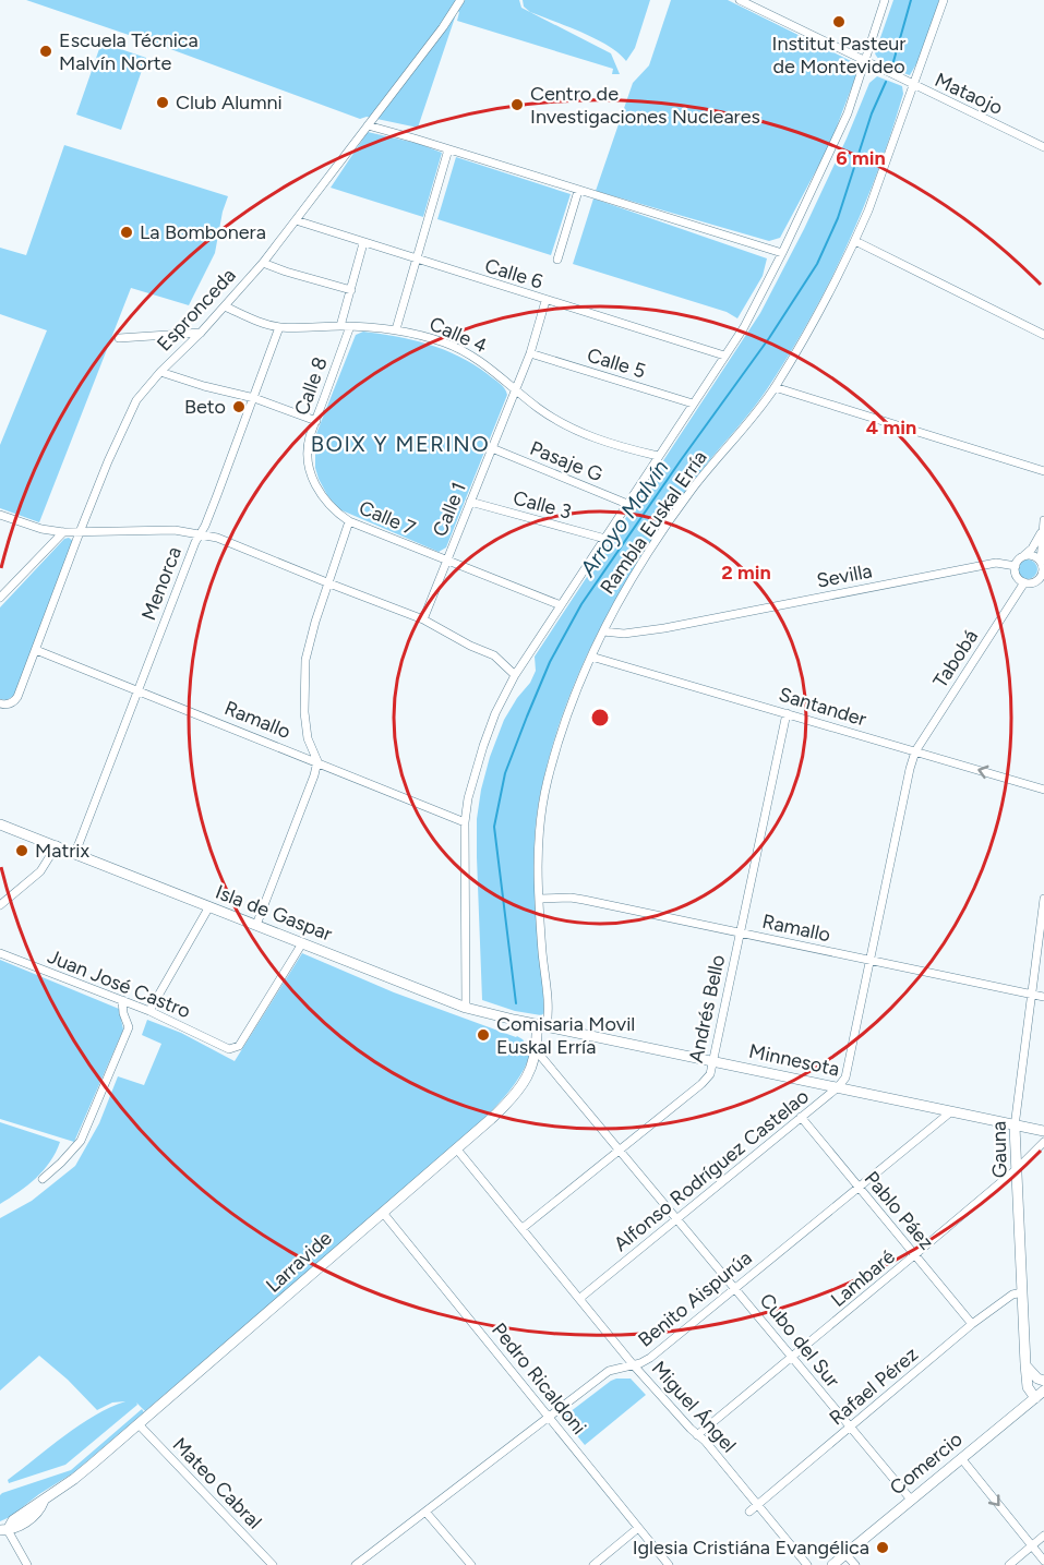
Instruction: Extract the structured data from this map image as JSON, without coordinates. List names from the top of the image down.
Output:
{
  "streets": {
    "street": [
      "Mataojo",
      "Calle 6",
      "Espronceda",
      "Calle 4",
      "Calle 5",
      "Calle 8",
      "Pasaje G",
      "Calle 3",
      "Calle 1",
      "Calle 7",
      "Rambla Euskal Erría",
      "Sevilla",
      "Menorca",
      "Tabobá",
      "Santander",
      "Ramallo",
      "Isla de Gaspar",
      "Juan José Castro",
      "Andrés Bello",
      "Minnesota",
      "Gauna",
      "Alfonso Rodríguez Castelao",
      "Pablo Páez",
      "Larravide",
      "Lambaré",
      "Benito Aispurúa",
      "Cubo del Sur",
      "Pedro Ricaldoni",
      "Rafael Pérez",
      "Miguel Ángel",
      "Comercio",
      "Mateo Cabral"
    ]
  },
  "crossings": [
    ["Mataojo", "Rambla Euskal Erría"],
    ["Calle 6", "Espronceda"],
    ["Calle 6", "Calle 1"],
    ["Calle 6", "Rambla Euskal Erría"],
    ["Espronceda", "Calle 4"],
    ["Espronceda", "Ramallo"],
    ["Calle 4", "Calle 8"],
    ["Calle 4", "Pasaje G"],
    ["Calle 4", "Calle 3"],
    ["Calle 4", "Calle 1"],
    ["Calle 4", "Calle 7"],
    ["Calle 4", "Rambla Euskal Erría"],
    ["Calle 4", "Menorca"],
    ["Calle 5", "Calle 1"],
    ["Calle 5", "Rambla Euskal Erría"],
    ["Calle 8", "Pasaje G"],
    ["Calle 8", "Calle 3"],
    ["Calle 8", "Calle 1"],
    ["Calle 8", "Calle 7"],
    ["Pasaje G", "Calle 3"],
    ["Pasaje G", "Calle 1"],
    ["Pasaje G", "Calle 7"],
    ["Pasaje G", "Rambla Euskal Erría"],
    ["Calle 3", "Calle 1"],
    ["Calle 3", "Calle 7"],
    ["Calle 3", "Rambla Euskal Erría"],
    ["Calle 1", "Calle 7"],
    ["Calle 7", "Rambla Euskal Erría"],
    ["Rambla Euskal Erría", "Sevilla"],
    ["Rambla Euskal Erría", "Santander"],
    ["Rambla Euskal Erría", "Ramallo"],
    ["Rambla Euskal Erría", "Isla de Gaspar"],
    ["Rambla Euskal Erría", "Minnesota"],
    ["Rambla Euskal Erría", "Larravide"],
    ["Sevilla", "Tabobá"],
    ["Menorca", "Ramallo"],
    ["Menorca", "Isla de Gaspar"],
    ["Tabobá", "Santander"],
    ["Tabobá", "Alfonso Rodríguez Castelao"],
    ["Santander", "Andrés Bello"],
    ["Santander", "Alfonso Rodríguez Castelao"],
    ["Ramallo", "Andrés Bello"],
    ["Ramallo", "Gauna"],
    ["Ramallo", "Alfonso Rodríguez Castelao"],
    ["Isla de Gaspar", "Juan José Castro"],
    ["Isla de Gaspar", "Minnesota"],
    ["Isla de Gaspar", "Larravide"],
    ["Andrés Bello", "Minnesota"],
    ["Andrés Bello", "Cubo del Sur"],
    ["Andrés Bello", "Miguel Ángel"],
    ["Minnesota", "Gauna"],
    ["Minnesota", "Alfonso Rodríguez Castelao"],
    ["Minnesota", "Larravide"],
    ["Minnesota", "Benito Aispurúa"],
    ["Gauna", "Lambaré"],
    ["Gauna", "Rafael Pérez"],
    ["Gauna", "Comercio"],
    ["Alfonso Rodríguez Castelao", "Pablo Páez"],
    ["Alfonso Rodríguez Castelao", "Cubo del Sur"],
    ["Alfonso Rodríguez Castelao", "Miguel Ángel"],
    ["Pablo Páez", "Lambaré"],
    ["Pablo Páez", "Benito Aispurúa"],
    ["Pablo Páez", "Rafael Pérez"],
    ["Larravide", "Cubo del Sur"],
    ["Larravide", "Pedro Ricaldoni"],
    ["Larravide", "Miguel Ángel"],
    ["Larravide", "Mateo Cabral"],
    ["Lambaré", "Cubo del Sur"],
    ["Lambaré", "Miguel Ángel"],
    ["Benito Aispurúa", "Cubo del Sur"],
    ["Benito Aispurúa", "Pedro Ricaldoni"],
    ["Benito Aispurúa", "Miguel Ángel"],
    ["Cubo del Sur", "Rafael Pérez"],
    ["Cubo del Sur", "Comercio"],
    ["Rafael Pérez", "Miguel Ángel"]
  ],
  "districts": ["BOIX Y MERINO"],
  "water": ["Arroyo Malvín"],
  "places": [
    "Institut Pasteur de Montevideo",
    "Escuela Técnica Malvín Norte",
    "Club Alumni",
    "Centro de Investigaciones Nucleares",
    "La Bombonera",
    "Beto",
    "Matrix",
    "Comisaria Movil Euskal Erría",
    "Iglesia Cristiána Evangélica"
  ],
  "rings": ["6 min", "4 min", "2 min"]
}
